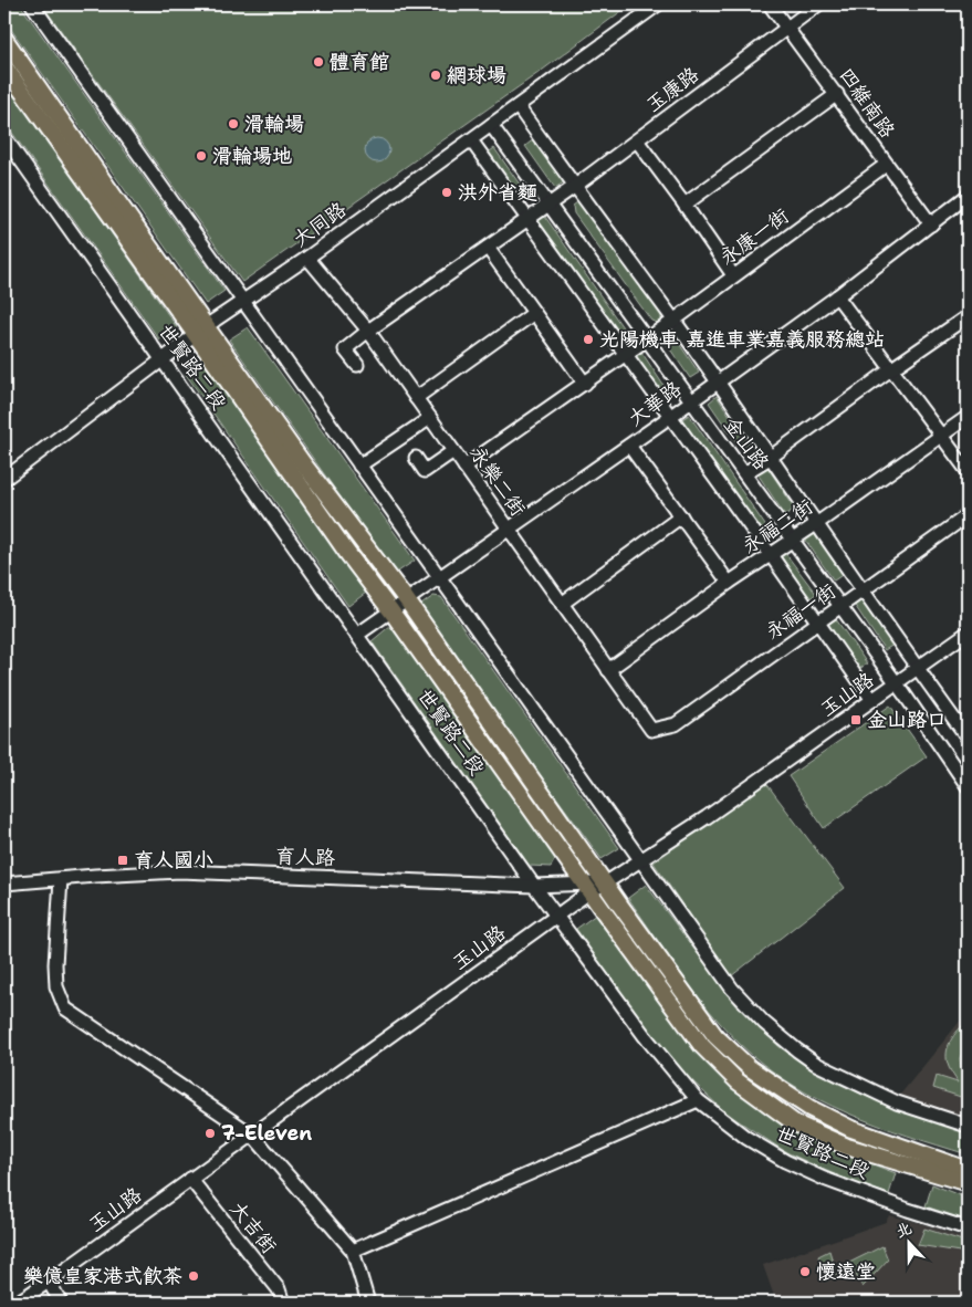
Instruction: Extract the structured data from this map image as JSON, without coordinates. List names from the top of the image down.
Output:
{
  "streets": {
    "main road": ["世賢路二段"],
    "street": [
      "玉康路",
      "四維南路",
      "大同路",
      "永康一街",
      "大華路",
      "金山路",
      "永樂二街",
      "永福二街",
      "永福一街",
      "玉山路",
      "育人路",
      "大吉街"
    ]
  },
  "crossings": [
    ["玉康路", "四維南路"],
    ["玉康路", "金山路"],
    ["玉康路", "永樂二街"],
    ["四維南路", "永康一街"],
    ["四維南路", "大華路"],
    ["大同路", "世賢路二段"],
    ["大同路", "金山路"],
    ["大同路", "永樂二街"],
    ["永康一街", "金山路"],
    ["永康一街", "永樂二街"],
    ["世賢路二段", "大華路"],
    ["世賢路二段", "玉山路"],
    ["世賢路二段", "育人路"],
    ["大華路", "金山路"],
    ["大華路", "永樂二街"],
    ["金山路", "永福二街"],
    ["金山路", "永福一街"],
    ["金山路", "玉山路"],
    ["永樂二街", "永福二街"],
    ["永樂二街", "永福一街"],
    ["玉山路", "育人路"],
    ["玉山路", "大吉街"]
  ],
  "places": {
    "other": [
      "體育館",
      "網球場",
      "滑輪場",
      "滑輪場地",
      "洪外省麵",
      "光陽機車 嘉進車業嘉義服務總站",
      "7-Eleven",
      "懷遠堂",
      "樂億皇家港式飲茶"
    ],
    "transit": ["金山路口", "育人國小"]
  },
  "north": "top"
}
